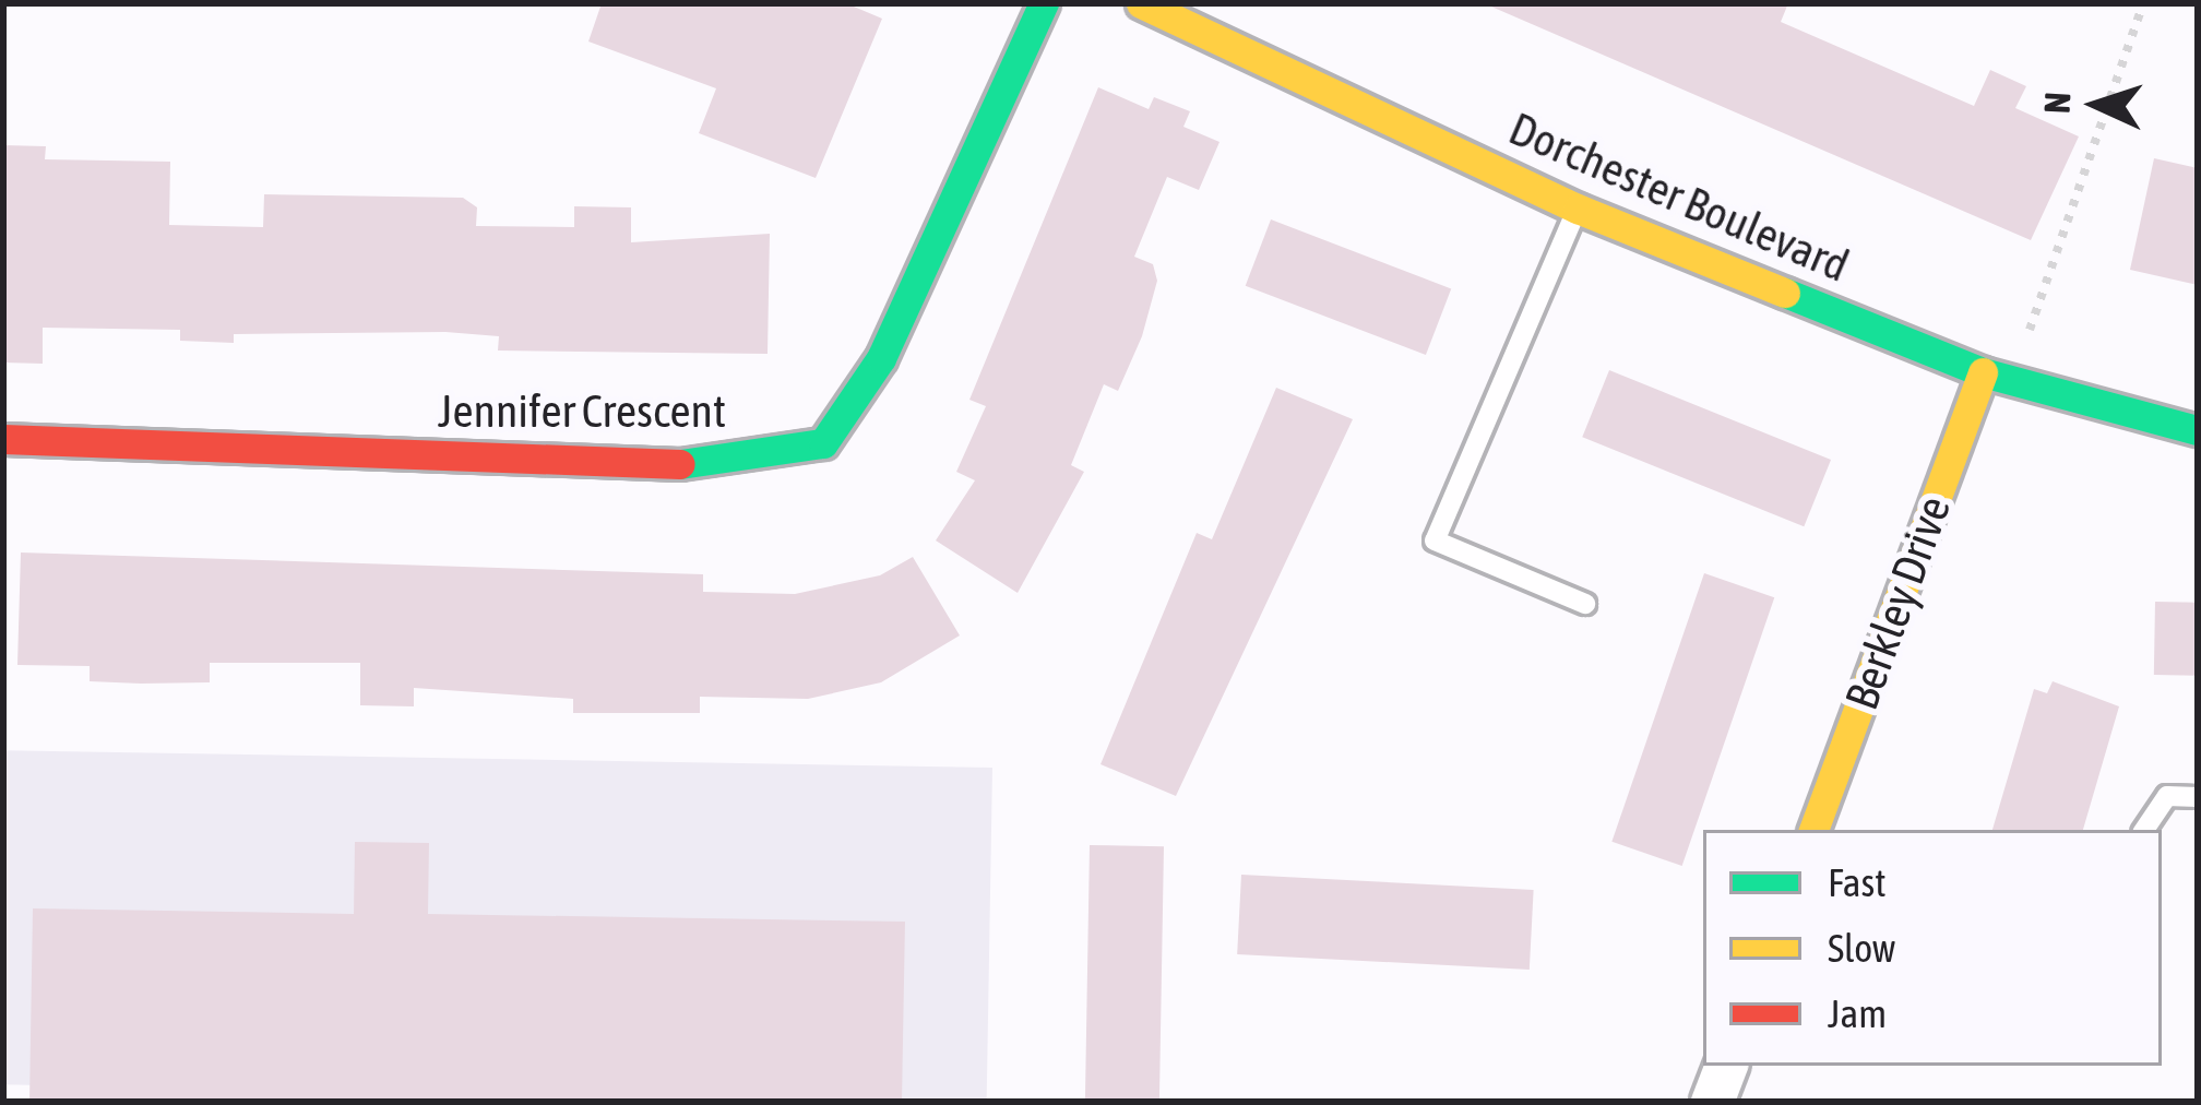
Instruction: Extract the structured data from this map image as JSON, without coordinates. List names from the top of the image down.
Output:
{
  "streets": {
    "street": ["Dorchester Boulevard", "Jennifer Crescent", "Berkley Drive"]
  },
  "crossings": [
    ["Dorchester Boulevard", "Berkley Drive"]
  ],
  "legend": ["Fast", "Slow", "Jam"],
  "north": "left"
}
